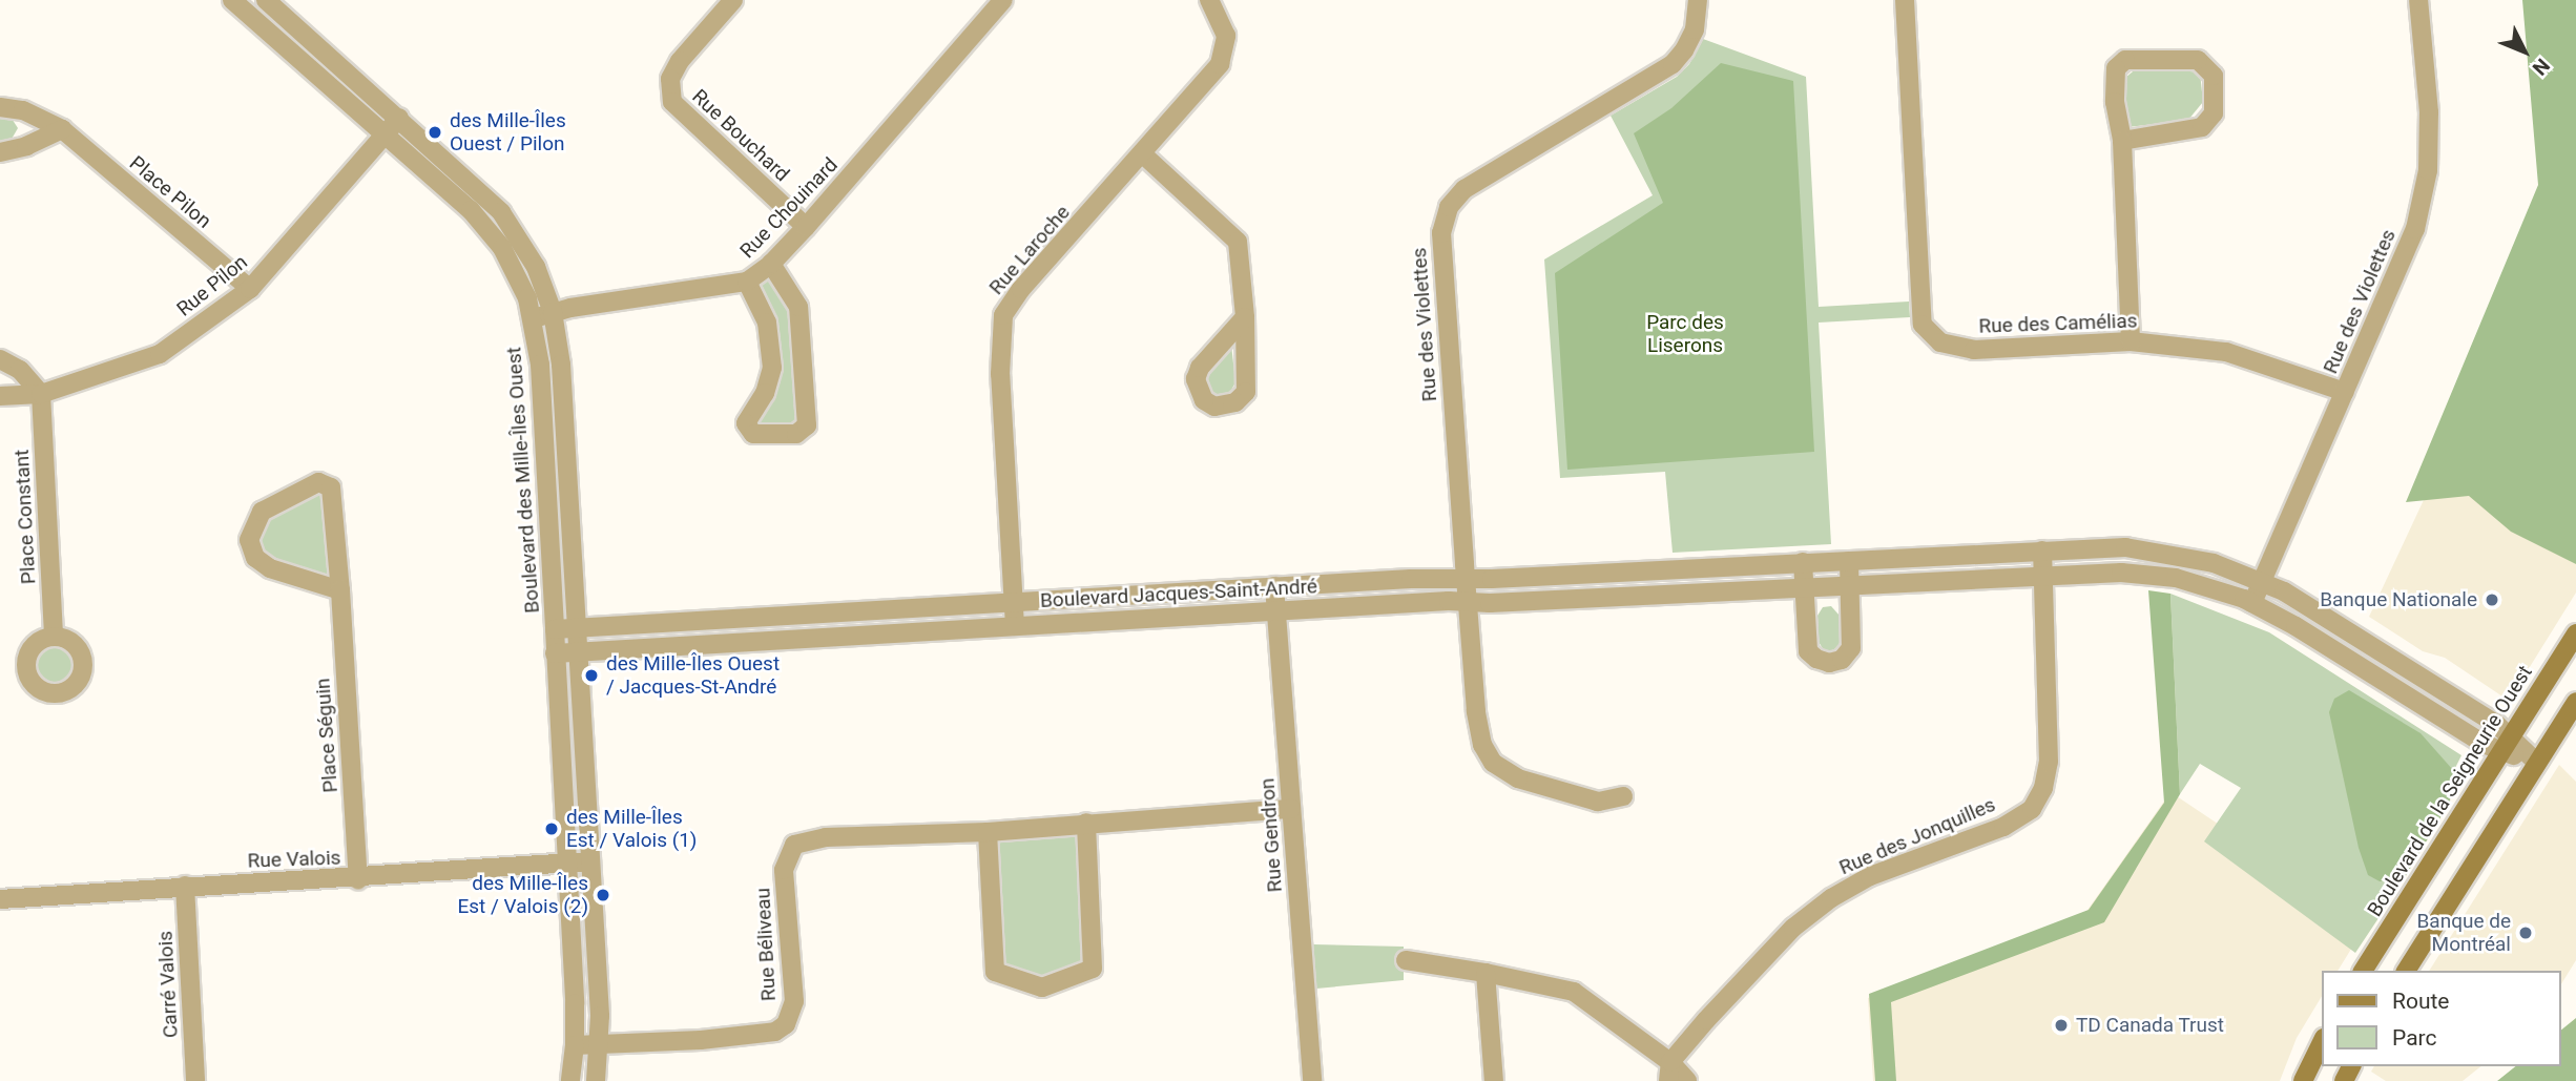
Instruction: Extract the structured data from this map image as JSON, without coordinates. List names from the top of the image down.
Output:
{
  "streets": {
    "main road": ["Boulevard de la Seigneurie Ouest"],
    "street": [
      "Rue Bouchard",
      "Place Pilon",
      "Rue Chouinard",
      "Rue Laroche",
      "Rue Pilon",
      "Rue des Violettes",
      "Rue des Camélias",
      "Boulevard des Mille-Îles Ouest",
      "Place Constant",
      "Boulevard Jacques-Saint-André",
      "Place Séguin",
      "Rue Gendron",
      "Rue des Jonquilles",
      "Rue Valois",
      "Rue Béliveau",
      "Carré Valois"
    ]
  },
  "crossings": [
    ["Rue Bouchard", "Rue Chouinard"],
    ["Place Pilon", "Rue Pilon"],
    ["Rue Chouinard", "Boulevard des Mille-Îles Ouest"],
    ["Rue Laroche", "Boulevard Jacques-Saint-André"],
    ["Rue Pilon", "Boulevard des Mille-Îles Ouest"],
    ["Rue Pilon", "Place Constant"],
    ["Rue des Violettes", "Rue des Camélias"],
    ["Rue des Violettes", "Boulevard Jacques-Saint-André"],
    ["Boulevard des Mille-Îles Ouest", "Boulevard Jacques-Saint-André"],
    ["Boulevard des Mille-Îles Ouest", "Rue Valois"],
    ["Boulevard des Mille-Îles Ouest", "Rue Béliveau"],
    ["Boulevard Jacques-Saint-André", "Boulevard de la Seigneurie Ouest"],
    ["Boulevard Jacques-Saint-André", "Rue Gendron"],
    ["Boulevard Jacques-Saint-André", "Rue des Jonquilles"],
    ["Place Séguin", "Rue Valois"],
    ["Rue Gendron", "Rue Béliveau"],
    ["Rue Valois", "Carré Valois"]
  ],
  "parks": ["Parc des Liserons"],
  "places": [
    "des Mille-Îles Ouest / Pilon",
    "Banque Nationale",
    "des Mille-Îles Ouest / Jacques-St-André",
    "des Mille-Îles Est / Valois (1)",
    "des Mille-Îles Est / Valois (2)",
    "Banque de Montréal",
    "TD Canada Trust"
  ],
  "legend": ["Route", "Parc"],
  "north": "bottom right"
}
